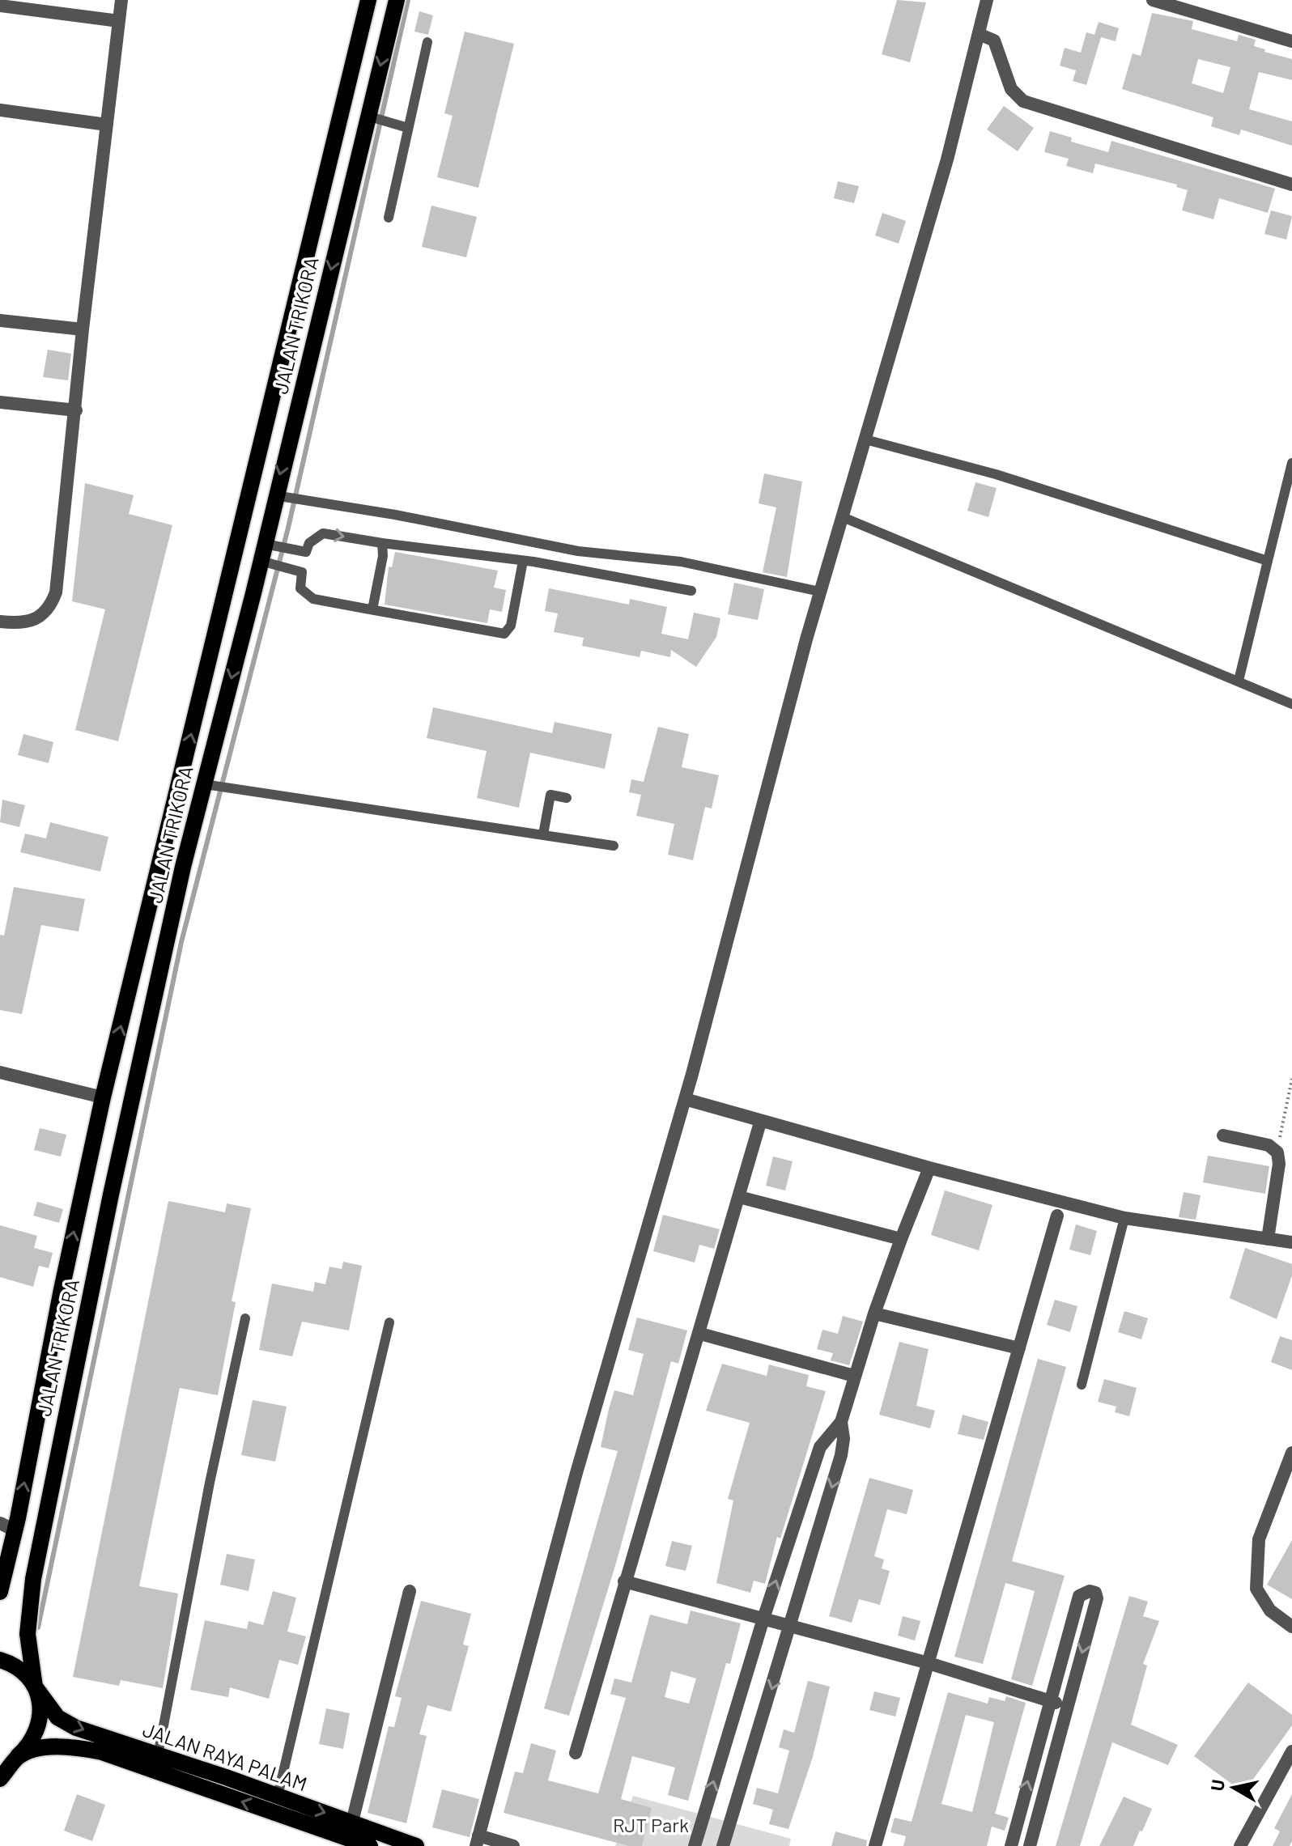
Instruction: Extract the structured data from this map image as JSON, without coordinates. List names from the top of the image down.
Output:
{
  "streets": {
    "main road": ["JALAN TRIKORA", "JALAN RAYA PALAM"]
  },
  "crossings": [
    ["JALAN TRIKORA", "JALAN RAYA PALAM"]
  ],
  "parks": ["RJT Park"],
  "north": "left"
}
